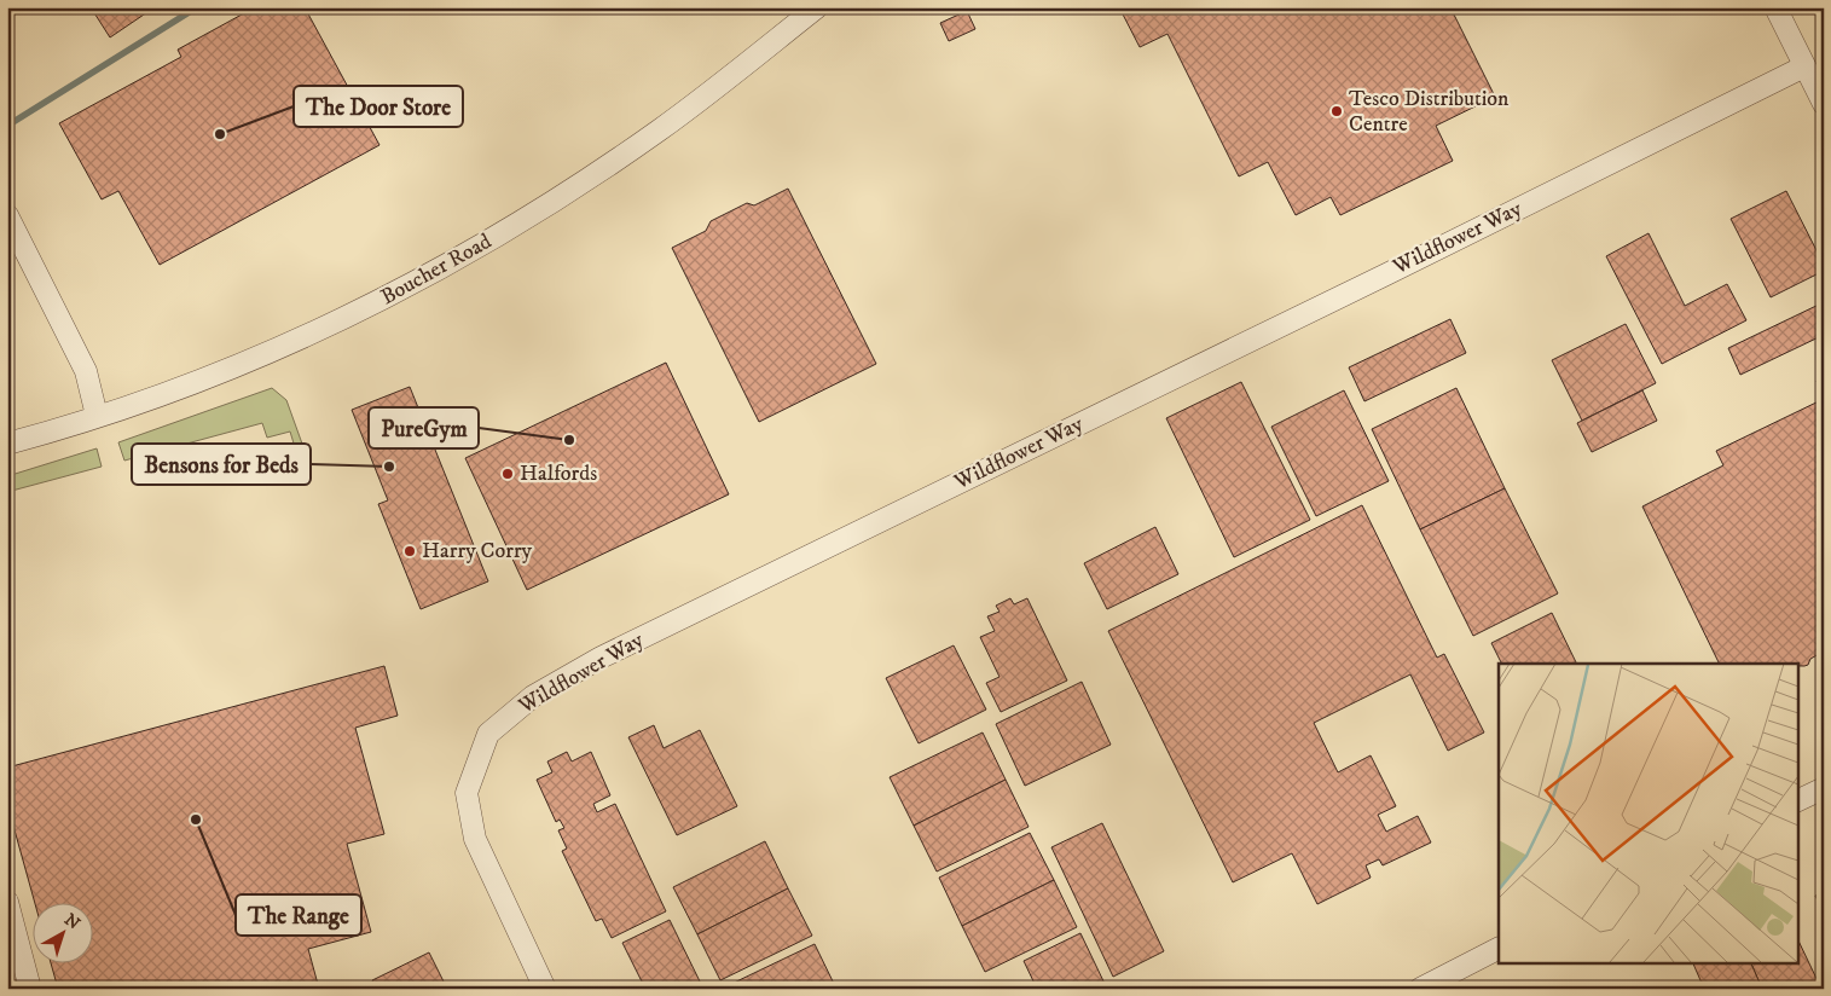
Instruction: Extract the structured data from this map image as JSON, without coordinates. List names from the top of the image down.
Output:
{
  "streets": {
    "street": ["Wildflower Way", "Boucher Road"]
  },
  "places": [
    "Tesco Distribution Centre",
    "The Door Store",
    "PureGym",
    "Bensons for Beds",
    "Halfords",
    "Harry Corry",
    "The Range"
  ],
  "north": "top right"
}
